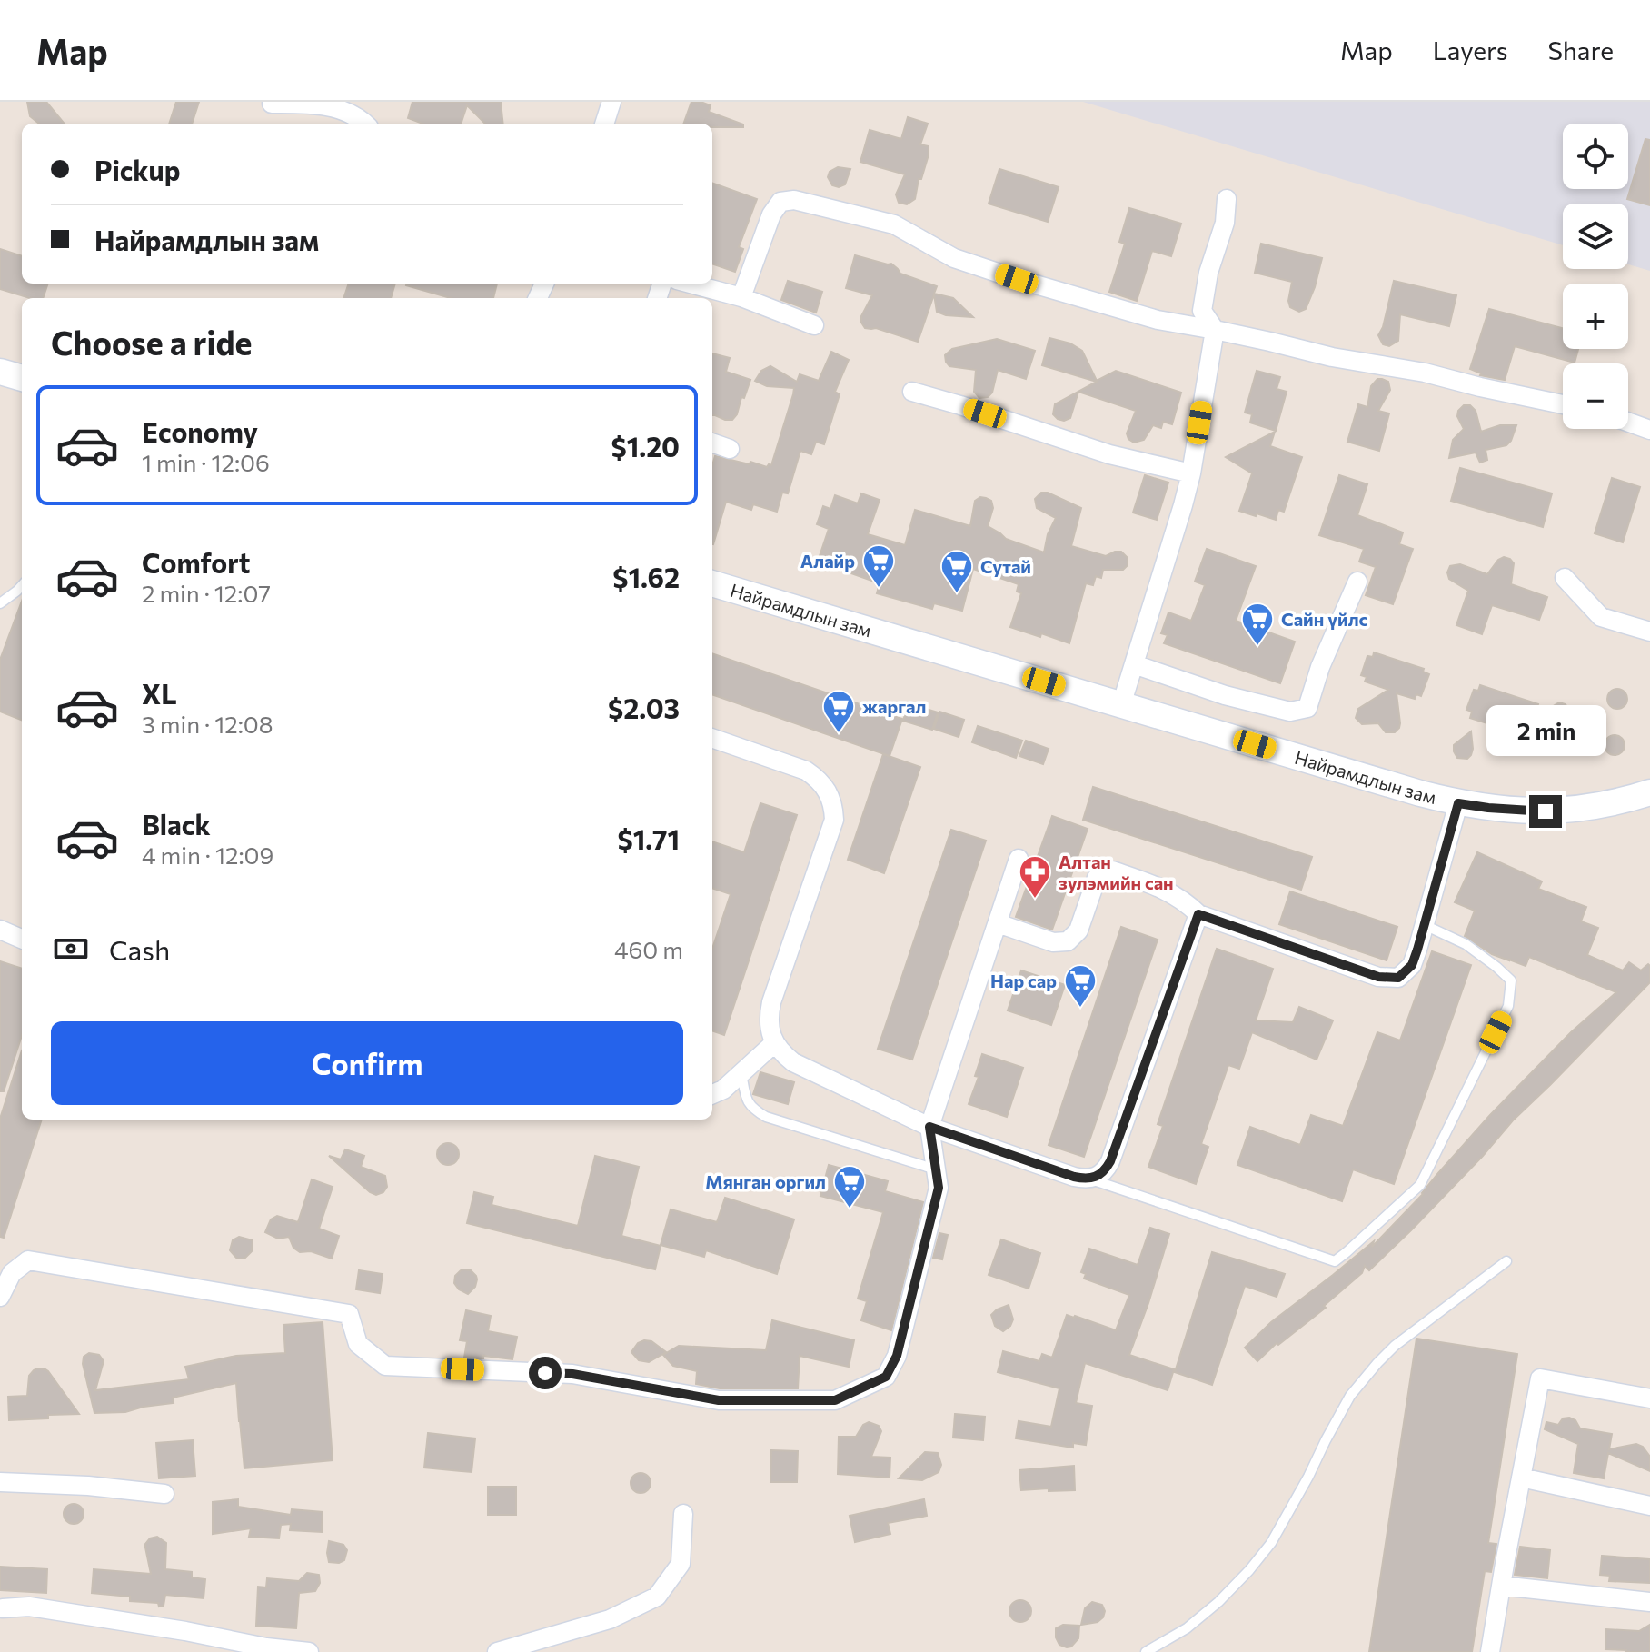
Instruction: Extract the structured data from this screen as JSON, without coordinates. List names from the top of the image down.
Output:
{
  "streets": {
    "main road": ["Найрамдлын зам"]
  },
  "places": {
    "supermarket": [
      "Алайр",
      "Сутай",
      "Сайн үйлс",
      "жаргал",
      "Нар сар",
      "Мянган оргил"
    ],
    "pharmacy": ["Алтан зулэмийн сан"]
  },
  "page": {
    "header": "Map",
    "nav": ["Map", "Layers", "Share"],
    "map_buttons": ["+", "−"],
    "banner": ["Pickup", "Найрамдлын зам"],
    "heading": "Choose a ride",
    "list": [
      {
        "name": "Economy",
        "note": "1 min · 12:06",
        "value": "$1.20"
      },
      {
        "name": "Comfort",
        "note": "2 min · 12:07",
        "value": "$1.62"
      },
      {
        "name": "XL",
        "note": "3 min · 12:08",
        "value": "$2.03"
      },
      {
        "name": "Black",
        "note": "4 min · 12:09",
        "value": "$1.71"
      }
    ],
    "bubble": "2 min",
    "pay": ["Cash", "460 m"],
    "buttons": "Confirm"
  }
}
